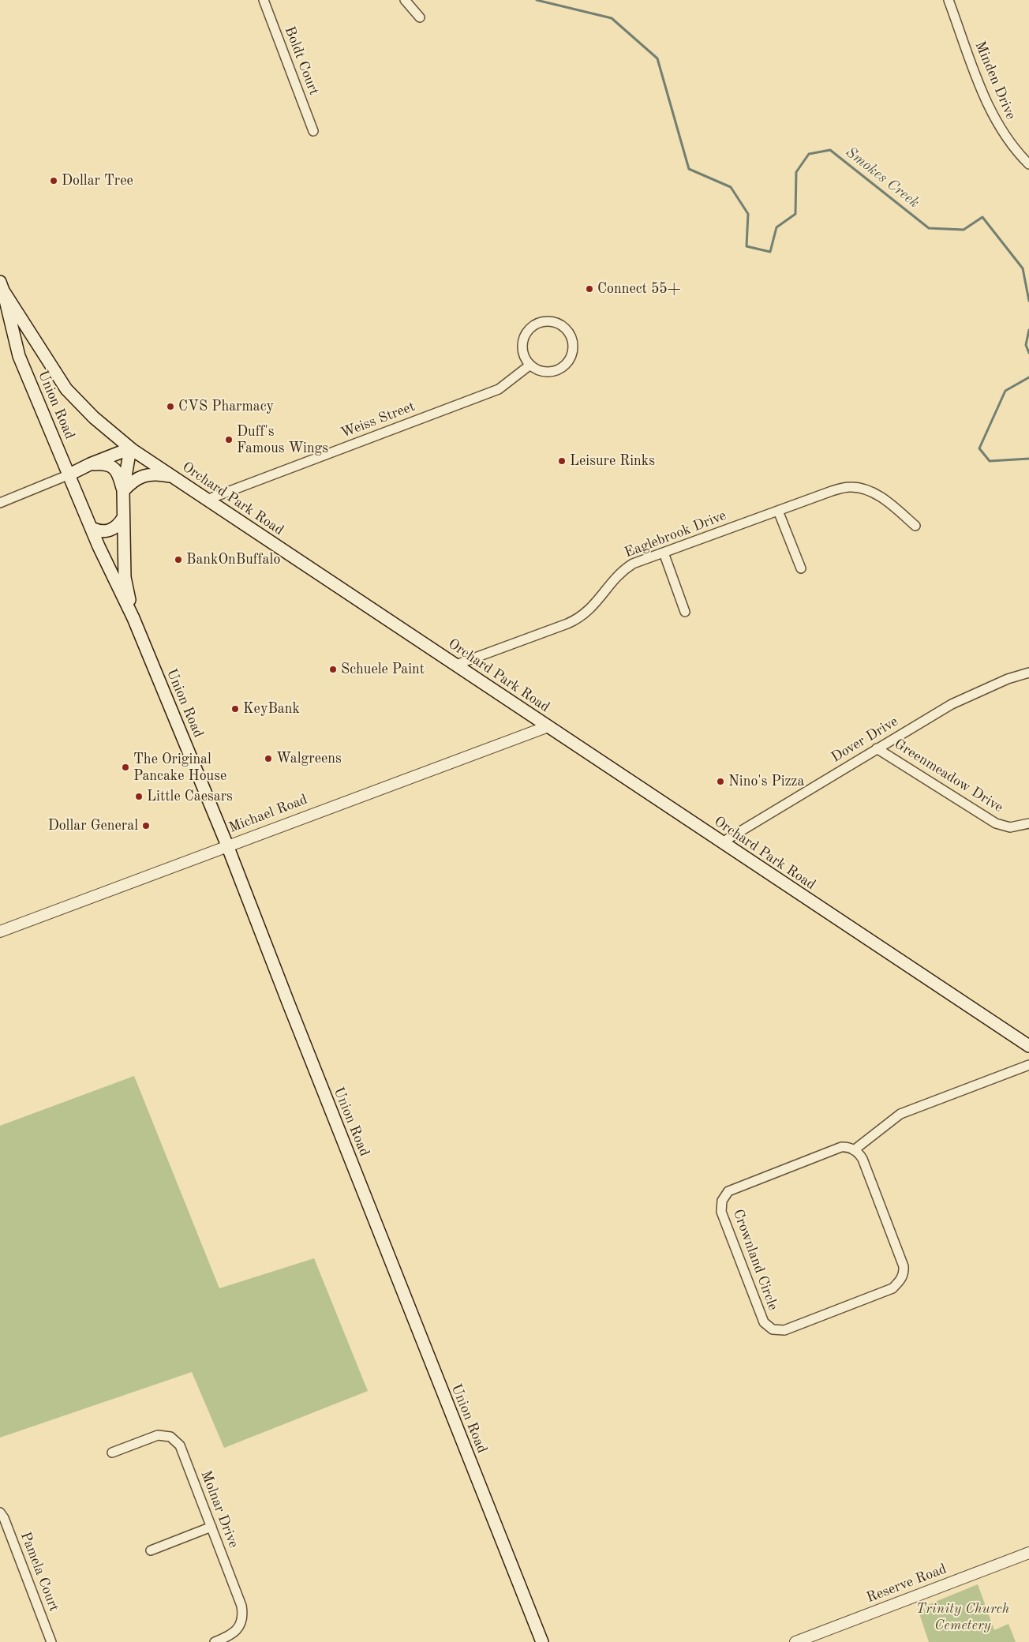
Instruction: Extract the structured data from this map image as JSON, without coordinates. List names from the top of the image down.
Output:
{
  "streets": {
    "main road": ["Union Road", "Orchard Park Road"],
    "street": [
      "Boldt Court",
      "Minden Drive",
      "Weiss Street",
      "Eaglebrook Drive",
      "Dover Drive",
      "Greenmeadow Drive",
      "Michael Road",
      "Crownland Circle",
      "Molnar Drive",
      "Pamela Court",
      "Reserve Road"
    ]
  },
  "crossings": [
    ["Union Road", "Orchard Park Road"],
    ["Union Road", "Michael Road"],
    ["Weiss Street", "Orchard Park Road"],
    ["Orchard Park Road", "Eaglebrook Drive"],
    ["Orchard Park Road", "Dover Drive"],
    ["Orchard Park Road", "Michael Road"],
    ["Dover Drive", "Greenmeadow Drive"]
  ],
  "water": ["Smokes Creek"],
  "parks": ["Trinity Church Cemetery"],
  "places": [
    "Dollar Tree",
    "Connect 55+",
    "CVS Pharmacy",
    "Duff's Famous Wings",
    "Leisure Rinks",
    "BankOnBuffalo",
    "Schuele Paint",
    "KeyBank",
    "Walgreens",
    "The Original Pancake House",
    "Nino's Pizza",
    "Little Caesars",
    "Dollar General"
  ]
}
